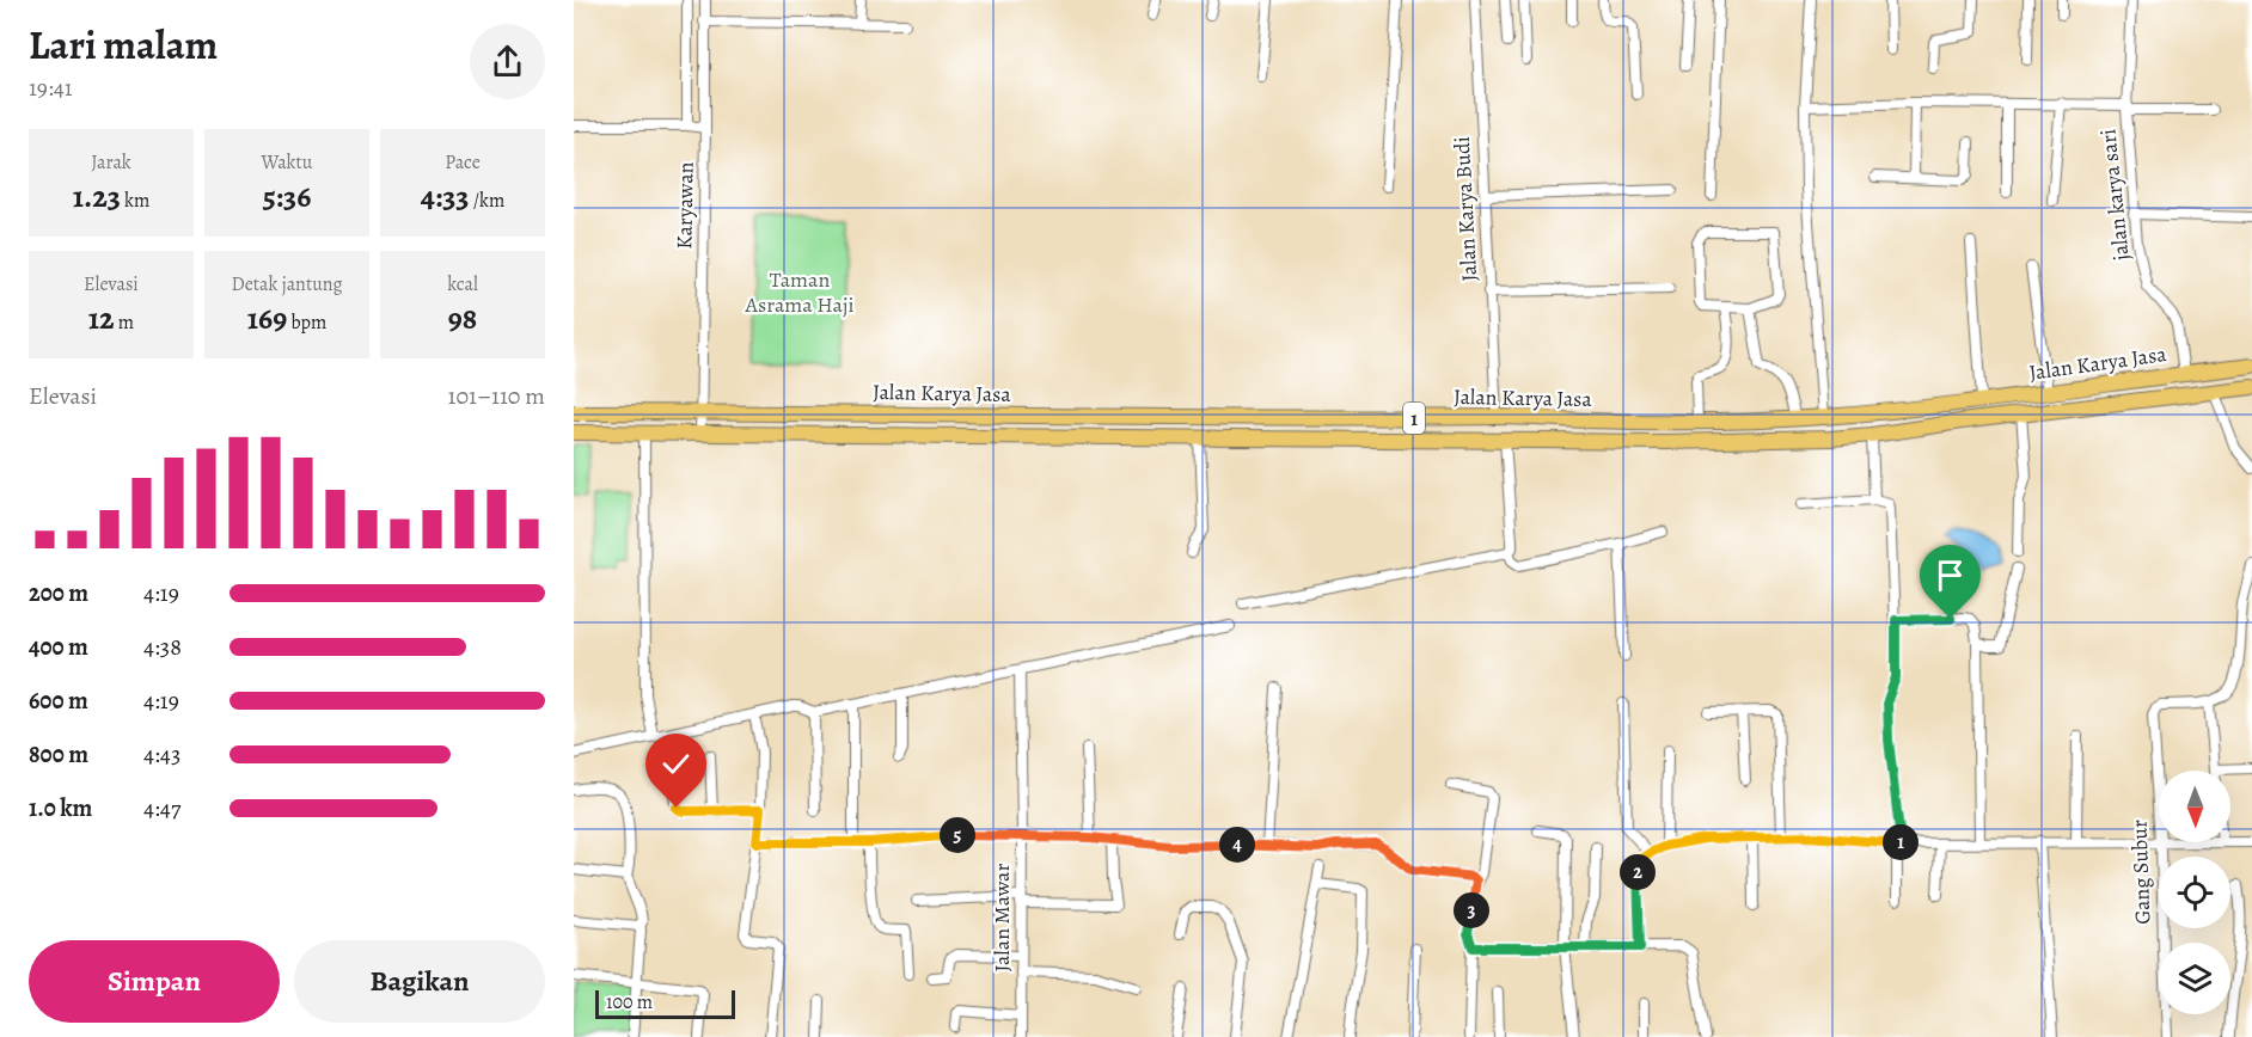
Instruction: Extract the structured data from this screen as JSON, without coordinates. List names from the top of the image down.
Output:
{
  "streets": {
    "highway": ["Jalan Karya Jasa", "1"],
    "street": [
      "jalan karya sari",
      "Karyawan",
      "Jalan Karya Budi",
      "Gang Subur",
      "Jalan Mawar"
    ]
  },
  "crossings": [
    ["jalan karya sari", "Jalan Karya Jasa"],
    ["Karyawan", "Jalan Karya Jasa"],
    ["Jalan Karya Budi", "Jalan Karya Jasa"]
  ],
  "parks": ["Taman Asrama Haji"],
  "scale_bar": "100 m",
  "north": "bottom",
  "page": {
    "heading": ["Lari malam", "19:41"],
    "stats": [
      ["Jarak", "1.23 km"],
      ["Waktu", "5:36"],
      ["Pace", "4:33 /km"],
      ["Elevasi", "12 m"],
      ["Detak jantung", "169 bpm"],
      ["kcal", "98"]
    ],
    "chart": ["Elevasi", "101–110 m"],
    "list": [
      {
        "name": "200 m",
        "note": "4:19"
      },
      {
        "name": "400 m",
        "note": "4:38"
      },
      {
        "name": "600 m",
        "note": "4:19"
      },
      {
        "name": "800 m",
        "note": "4:43"
      },
      {
        "name": "1.0 km",
        "note": "4:47"
      }
    ],
    "pins": [
      "5",
      "1",
      "4",
      "2",
      "3"
    ],
    "buttons": ["Simpan", "Bagikan"],
    "scale": "100 m"
  }
}
